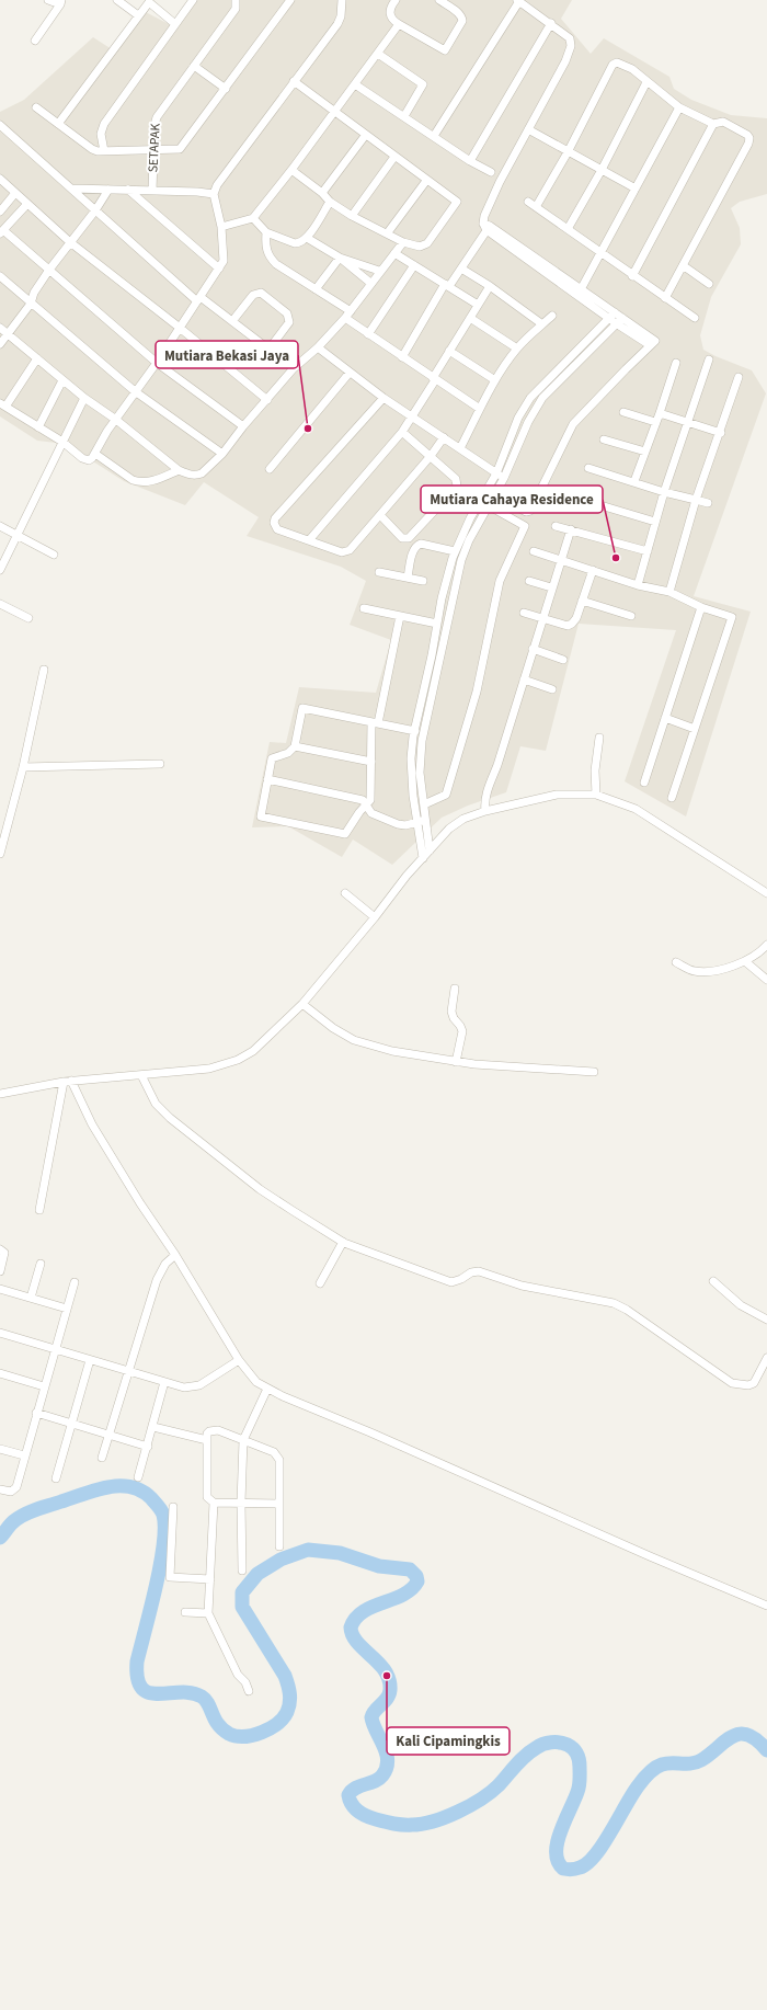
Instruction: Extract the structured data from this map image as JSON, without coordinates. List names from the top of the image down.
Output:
{
  "streets": {
    "street": ["SETAPAK"]
  },
  "places": ["Mutiara Bekasi Jaya", "Mutiara Cahaya Residence", "Kali Cipamingkis"]
}
